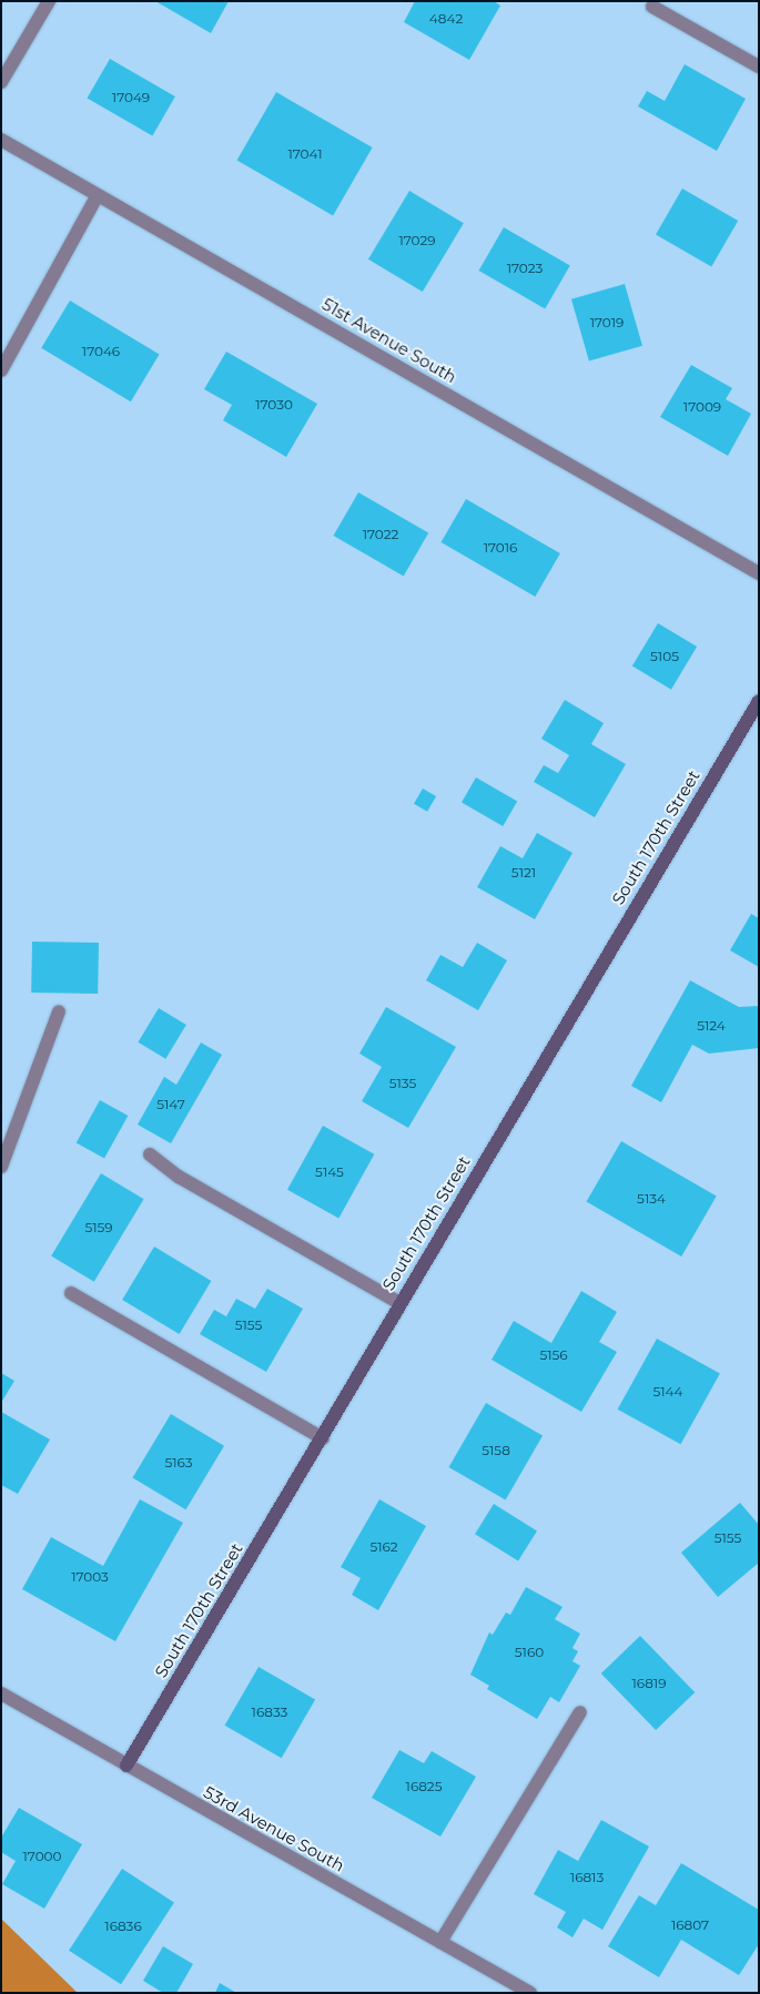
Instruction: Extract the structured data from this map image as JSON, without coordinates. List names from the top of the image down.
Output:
{
  "streets": {
    "street": ["51st Avenue South", "South 170th Street", "53rd Avenue South"]
  },
  "crossings": [
    ["South 170th Street", "53rd Avenue South"]
  ],
  "house_numbers": [
    "4842",
    "17049",
    "17041",
    "17029",
    "17023",
    "17019",
    "17046",
    "17030",
    "17009",
    "17022",
    "17016",
    "5105",
    "5121",
    "5124",
    "5135",
    "5147",
    "5145",
    "5134",
    "5159",
    "5155",
    "5156",
    "5144",
    "5158",
    "5163",
    "5155",
    "5162",
    "17003",
    "5160",
    "16819",
    "16833",
    "16825",
    "17000",
    "16813",
    "16807",
    "16836"
  ]
}
